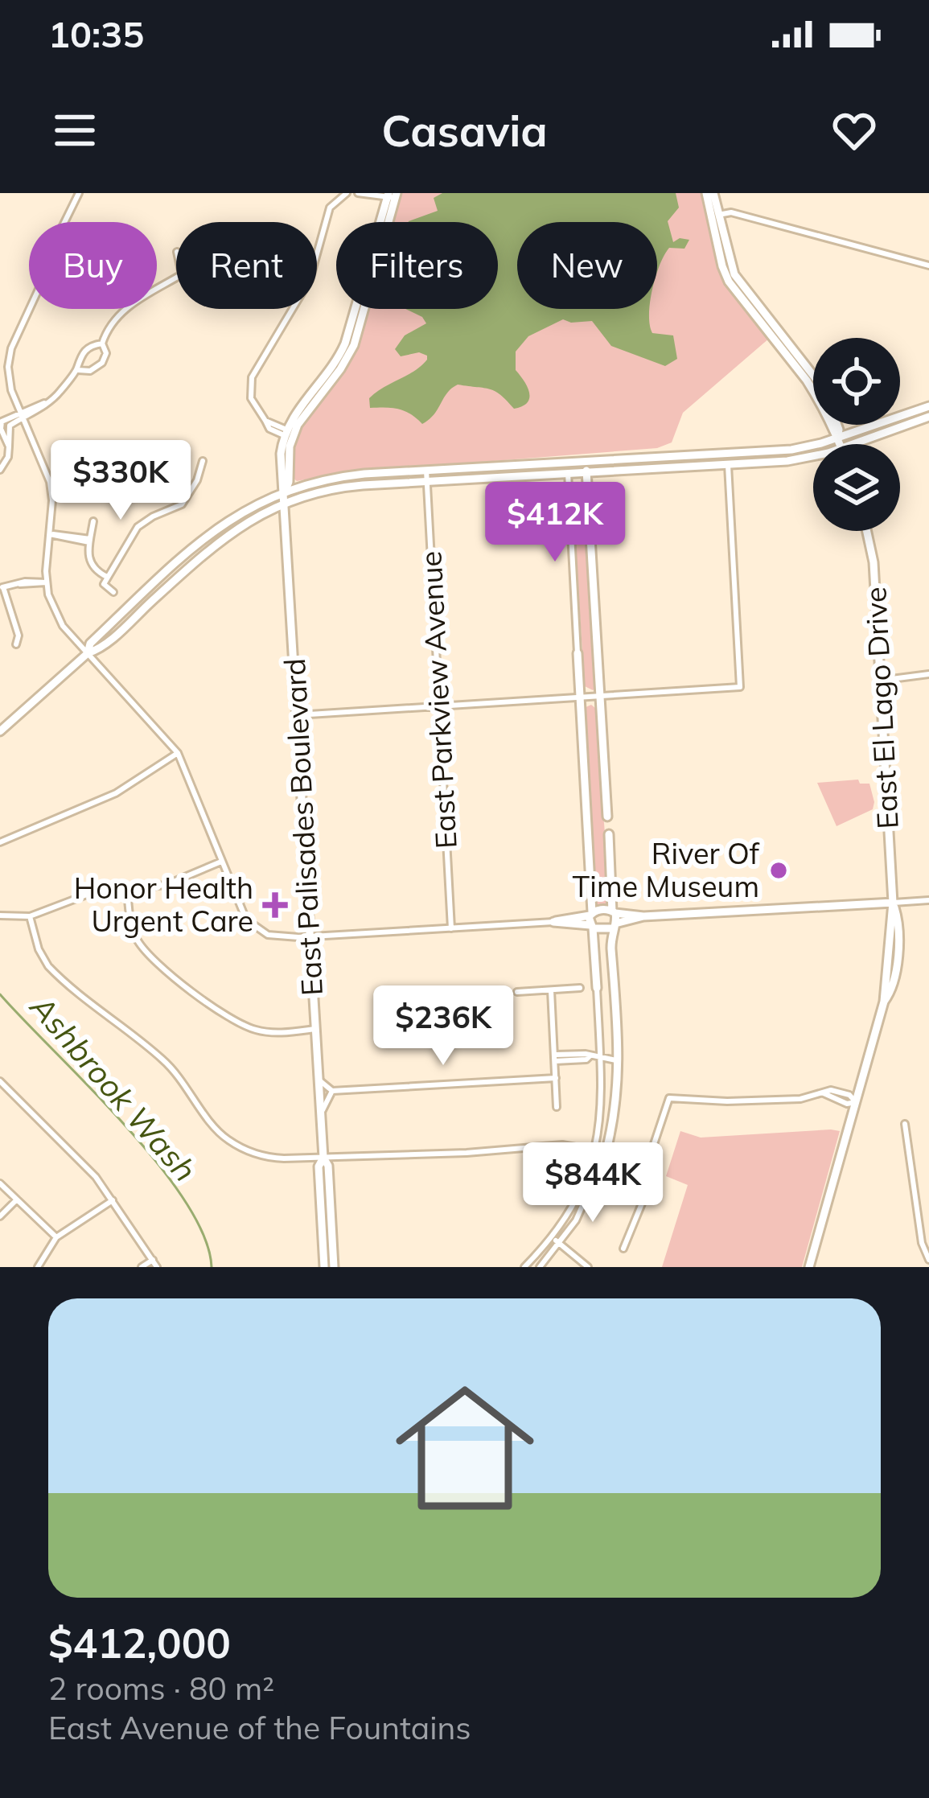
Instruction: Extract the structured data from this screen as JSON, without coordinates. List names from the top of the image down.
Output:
{
  "streets": {
    "street": ["East Parkview Avenue", "East El Lago Drive", "East Palisades Boulevard"]
  },
  "water": ["Ashbrook Wash"],
  "places": {
    "other": ["River Of Time Museum"],
    "health": ["Honor Health Urgent Care"]
  },
  "page": {
    "status": "10:35",
    "header": "Casavia",
    "chip": [
      "Buy",
      "Rent",
      "Filters",
      "New"
    ],
    "price": [
      "$330K",
      "$412K",
      "$236K",
      "$844K"
    ],
    "list": [
      {
        "name": "$412,000",
        "note": "2 rooms · 80 m² · East Avenue of the Fountains"
      }
    ]
  }
}
